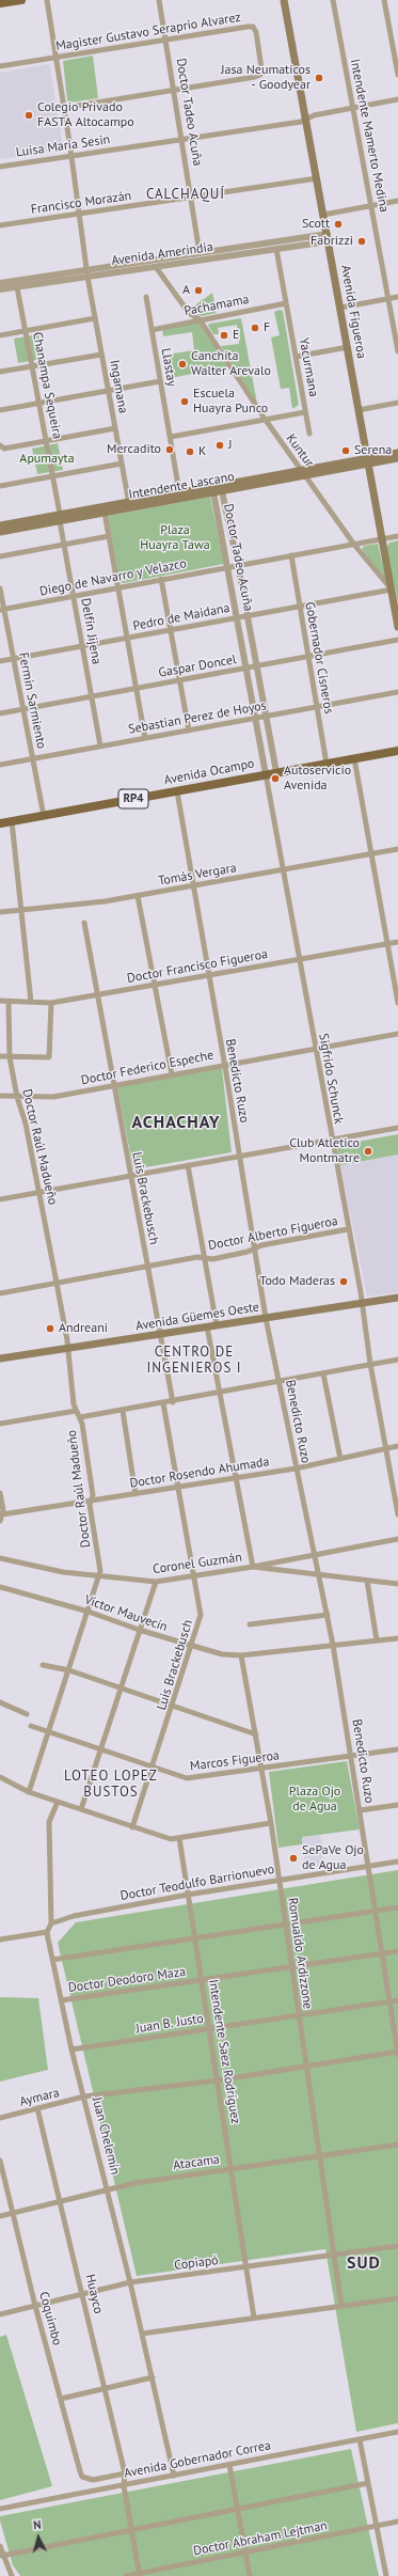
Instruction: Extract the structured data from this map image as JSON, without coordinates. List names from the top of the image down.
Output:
{
  "streets": {
    "main road": [
      "Avenida Figueroa",
      "Intendente Lascano",
      "Avenida Ocampo",
      "RP4",
      "Avenida Güemes Oeste"
    ],
    "street": [
      "Magister Gustavo Seraprio Alvarez",
      "Doctor Tadeo Acuña",
      "Intendente Mamerto Medina",
      "Luisa Maria Sesin",
      "Francisco Morazán",
      "Avenida Amerindia",
      "Pachamama",
      "Llastay",
      "Yacurmana",
      "Chanampa Sequeira",
      "Ingamana",
      "Kuntur",
      "Diego de Navarro y Velazco",
      "Pedro de Maidana",
      "Delfín Jijena",
      "Gobernador Cisneros",
      "Gaspar Doncel",
      "Fermin Sarmiento",
      "Sebastian Perez de Hoyos",
      "Tomás Vergara",
      "Doctor Francisco Figueroa",
      "Doctor Federico Espeche",
      "Sigfrido Schunck",
      "Benedicto Ruzo",
      "Doctor Raúl Madueño",
      "Luis Brackebusch",
      "Doctor Alberto Figueroa",
      "Doctor Rosendo Ahumada",
      "Coronel Guzmán",
      "Víctor Mauvecín",
      "Marcos Figueroa",
      "Doctor Teodulfo Barrionuevo",
      "Romualdo Ardizzone",
      "Doctor Deodoro Maza",
      "Juan B. Justo",
      "Intendente Saez Rodríguez",
      "Aymara",
      "Juan Chelemín",
      "Atacama",
      "Copiapó",
      "Huayco",
      "Coquimbo",
      "Avenida Gobernador Correa",
      "Doctor Abraham Lejtman"
    ]
  },
  "crossings": [
    ["Magister Gustavo Seraprio Alvarez", "Doctor Tadeo Acuña"],
    ["Magister Gustavo Seraprio Alvarez", "Ingamana"],
    ["Doctor Tadeo Acuña", "Luisa Maria Sesin"],
    ["Doctor Tadeo Acuña", "Francisco Morazán"],
    ["Doctor Tadeo Acuña", "Intendente Lascano"],
    ["Doctor Tadeo Acuña", "Diego de Navarro y Velazco"],
    ["Doctor Tadeo Acuña", "Pedro de Maidana"],
    ["Doctor Tadeo Acuña", "Gaspar Doncel"],
    ["Doctor Tadeo Acuña", "Sebastian Perez de Hoyos"],
    ["Doctor Tadeo Acuña", "Avenida Ocampo"],
    ["Doctor Tadeo Acuña", "Sigfrido Schunck"],
    ["Intendente Mamerto Medina", "Luisa Maria Sesin"],
    ["Luisa Maria Sesin", "Avenida Figueroa"],
    ["Luisa Maria Sesin", "Ingamana"],
    ["Francisco Morazán", "Avenida Figueroa"],
    ["Francisco Morazán", "Ingamana"],
    ["Avenida Amerindia", "Avenida Figueroa"],
    ["Avenida Amerindia", "Yacurmana"],
    ["Avenida Amerindia", "Chanampa Sequeira"],
    ["Avenida Amerindia", "Ingamana"],
    ["Avenida Amerindia", "Kuntur"],
    ["Pachamama", "Llastay"],
    ["Pachamama", "Yacurmana"],
    ["Pachamama", "Kuntur"],
    ["Avenida Figueroa", "Kuntur"],
    ["Avenida Figueroa", "Intendente Lascano"],
    ["Avenida Figueroa", "Diego de Navarro y Velazco"],
    ["Avenida Figueroa", "Pedro de Maidana"],
    ["Llastay", "Intendente Lascano"],
    ["Chanampa Sequeira", "Intendente Lascano"],
    ["Chanampa Sequeira", "Delfín Jijena"],
    ["Ingamana", "Intendente Lascano"],
    ["Kuntur", "Intendente Lascano"],
    ["Kuntur", "Diego de Navarro y Velazco"],
    ["Kuntur", "Pedro de Maidana"],
    ["Intendente Lascano", "Delfín Jijena"],
    ["Diego de Navarro y Velazco", "Delfín Jijena"],
    ["Diego de Navarro y Velazco", "Gobernador Cisneros"],
    ["Diego de Navarro y Velazco", "Fermin Sarmiento"],
    ["Pedro de Maidana", "Delfín Jijena"],
    ["Pedro de Maidana", "Gobernador Cisneros"],
    ["Pedro de Maidana", "Fermin Sarmiento"],
    ["Delfín Jijena", "Gaspar Doncel"],
    ["Delfín Jijena", "Sebastian Perez de Hoyos"],
    ["Gobernador Cisneros", "Gaspar Doncel"],
    ["Gobernador Cisneros", "Sebastian Perez de Hoyos"],
    ["Gobernador Cisneros", "Avenida Ocampo"],
    ["Gaspar Doncel", "Fermin Sarmiento"],
    ["Fermin Sarmiento", "Sebastian Perez de Hoyos"],
    ["Fermin Sarmiento", "Avenida Ocampo"],
    ["Avenida Ocampo", "Sigfrido Schunck"],
    ["Avenida Ocampo", "Benedicto Ruzo"],
    ["Tomás Vergara", "Sigfrido Schunck"],
    ["Tomás Vergara", "Benedicto Ruzo"],
    ["Doctor Francisco Figueroa", "Sigfrido Schunck"],
    ["Doctor Francisco Figueroa", "Benedicto Ruzo"],
    ["Doctor Francisco Figueroa", "Doctor Raúl Madueño"],
    ["Doctor Francisco Figueroa", "Luis Brackebusch"],
    ["Doctor Federico Espeche", "Sigfrido Schunck"],
    ["Doctor Federico Espeche", "Benedicto Ruzo"],
    ["Doctor Federico Espeche", "Doctor Raúl Madueño"],
    ["Doctor Federico Espeche", "Luis Brackebusch"],
    ["Sigfrido Schunck", "Doctor Alberto Figueroa"],
    ["Sigfrido Schunck", "Avenida Güemes Oeste"],
    ["Sigfrido Schunck", "Doctor Rosendo Ahumada"],
    ["Benedicto Ruzo", "Doctor Alberto Figueroa"],
    ["Benedicto Ruzo", "Avenida Güemes Oeste"],
    ["Benedicto Ruzo", "Doctor Rosendo Ahumada"],
    ["Benedicto Ruzo", "Coronel Guzmán"],
    ["Benedicto Ruzo", "Víctor Mauvecín"],
    ["Benedicto Ruzo", "Marcos Figueroa"],
    ["Benedicto Ruzo", "Doctor Teodulfo Barrionuevo"],
    ["Benedicto Ruzo", "Doctor Deodoro Maza"],
    ["Benedicto Ruzo", "Juan B. Justo"],
    ["Benedicto Ruzo", "Aymara"],
    ["Doctor Raúl Madueño", "Doctor Alberto Figueroa"],
    ["Doctor Raúl Madueño", "Avenida Güemes Oeste"],
    ["Doctor Raúl Madueño", "Doctor Rosendo Ahumada"],
    ["Doctor Raúl Madueño", "Coronel Guzmán"],
    ["Doctor Raúl Madueño", "Víctor Mauvecín"],
    ["Doctor Raúl Madueño", "Marcos Figueroa"],
    ["Luis Brackebusch", "Doctor Alberto Figueroa"],
    ["Luis Brackebusch", "Avenida Güemes Oeste"],
    ["Luis Brackebusch", "Doctor Rosendo Ahumada"],
    ["Luis Brackebusch", "Coronel Guzmán"],
    ["Luis Brackebusch", "Víctor Mauvecín"],
    ["Luis Brackebusch", "Marcos Figueroa"],
    ["Víctor Mauvecín", "Romualdo Ardizzone"],
    ["Marcos Figueroa", "Romualdo Ardizzone"],
    ["Doctor Teodulfo Barrionuevo", "Romualdo Ardizzone"],
    ["Doctor Teodulfo Barrionuevo", "Intendente Saez Rodríguez"],
    ["Romualdo Ardizzone", "Doctor Deodoro Maza"],
    ["Romualdo Ardizzone", "Juan B. Justo"],
    ["Romualdo Ardizzone", "Aymara"],
    ["Romualdo Ardizzone", "Atacama"],
    ["Romualdo Ardizzone", "Copiapó"],
    ["Doctor Deodoro Maza", "Intendente Saez Rodríguez"],
    ["Doctor Deodoro Maza", "Juan Chelemín"],
    ["Juan B. Justo", "Intendente Saez Rodríguez"],
    ["Juan B. Justo", "Juan Chelemín"],
    ["Intendente Saez Rodríguez", "Aymara"],
    ["Intendente Saez Rodríguez", "Atacama"],
    ["Intendente Saez Rodríguez", "Copiapó"],
    ["Aymara", "Juan Chelemín"],
    ["Aymara", "Huayco"],
    ["Juan Chelemín", "Atacama"],
    ["Juan Chelemín", "Copiapó"],
    ["Juan Chelemín", "Avenida Gobernador Correa"],
    ["Atacama", "Huayco"],
    ["Atacama", "Coquimbo"],
    ["Copiapó", "Huayco"],
    ["Copiapó", "Coquimbo"],
    ["Huayco", "Coquimbo"],
    ["Huayco", "Avenida Gobernador Correa"],
    ["Huayco", "Doctor Abraham Lejtman"]
  ],
  "districts": [
    "CALCHAQUÍ",
    "ACHACHAY",
    "CENTRO DE INGENIEROS I",
    "LOTEO LOPEZ BUSTOS",
    "SUD"
  ],
  "parks": ["Apumayta", "Plaza Huayra Tawa", "Plaza Ojo de Agua"],
  "places": [
    "Jasa Neumaticos - Goodyear",
    "Colegio Privado FASTA Altocampo",
    "Scott",
    "Fabrizzi",
    "A",
    "F",
    "E",
    "Canchita Walter Arevalo",
    "Escuela Huayra Punco",
    "J",
    "Mercadito",
    "Serena",
    "K",
    "Autoservicio Avenida",
    "Club Atletico Montmatre",
    "Todo Maderas",
    "Andreani",
    "SePaVe Ojo de Agua"
  ],
  "north": "top"
}
